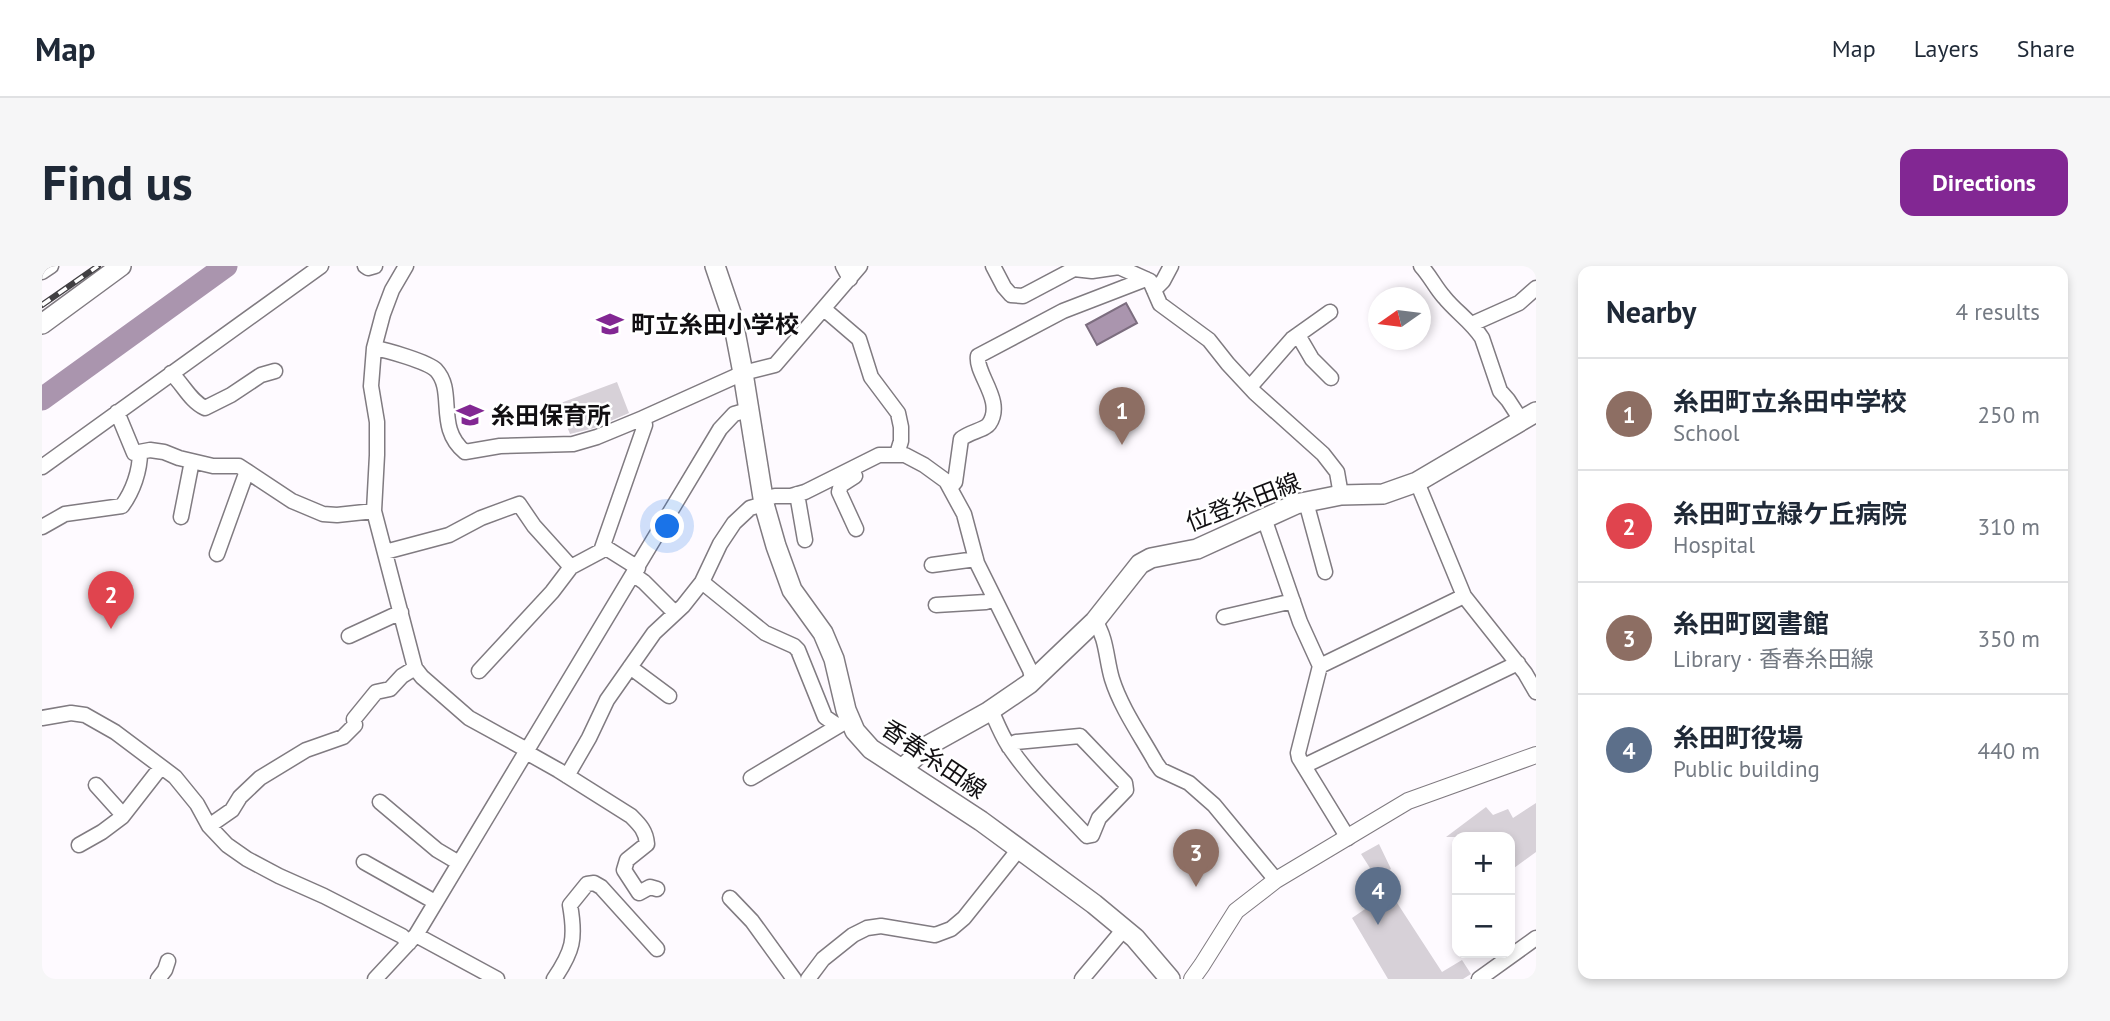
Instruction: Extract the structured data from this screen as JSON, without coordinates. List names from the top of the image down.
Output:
{
  "streets": {
    "main road": ["位登糸田線", "香春糸田線"]
  },
  "crossings": [
    ["位登糸田線", "香春糸田線"]
  ],
  "places": {
    "school or university": ["町立糸田小学校", "糸田保育所"]
  },
  "north": "left",
  "page": {
    "header": "Map",
    "nav": ["Map", "Layers", "Share"],
    "buttons": "Directions",
    "title": "Find us",
    "heading": ["Nearby", "4 results"],
    "list": [
      {
        "mark": "1",
        "name": "糸田町立糸田中学校",
        "note": "School",
        "value": "250 m"
      },
      {
        "mark": "2",
        "name": "糸田町立緑ケ丘病院",
        "note": "Hospital",
        "value": "310 m"
      },
      {
        "mark": "3",
        "name": "糸田町図書館",
        "note": "Library · 香春糸田線",
        "value": "350 m"
      },
      {
        "mark": "4",
        "name": "糸田町役場",
        "note": "Public building",
        "value": "440 m"
      }
    ],
    "pins": [
      "1",
      "2",
      "3",
      "4"
    ],
    "map_buttons": ["+", "−"]
  }
}
